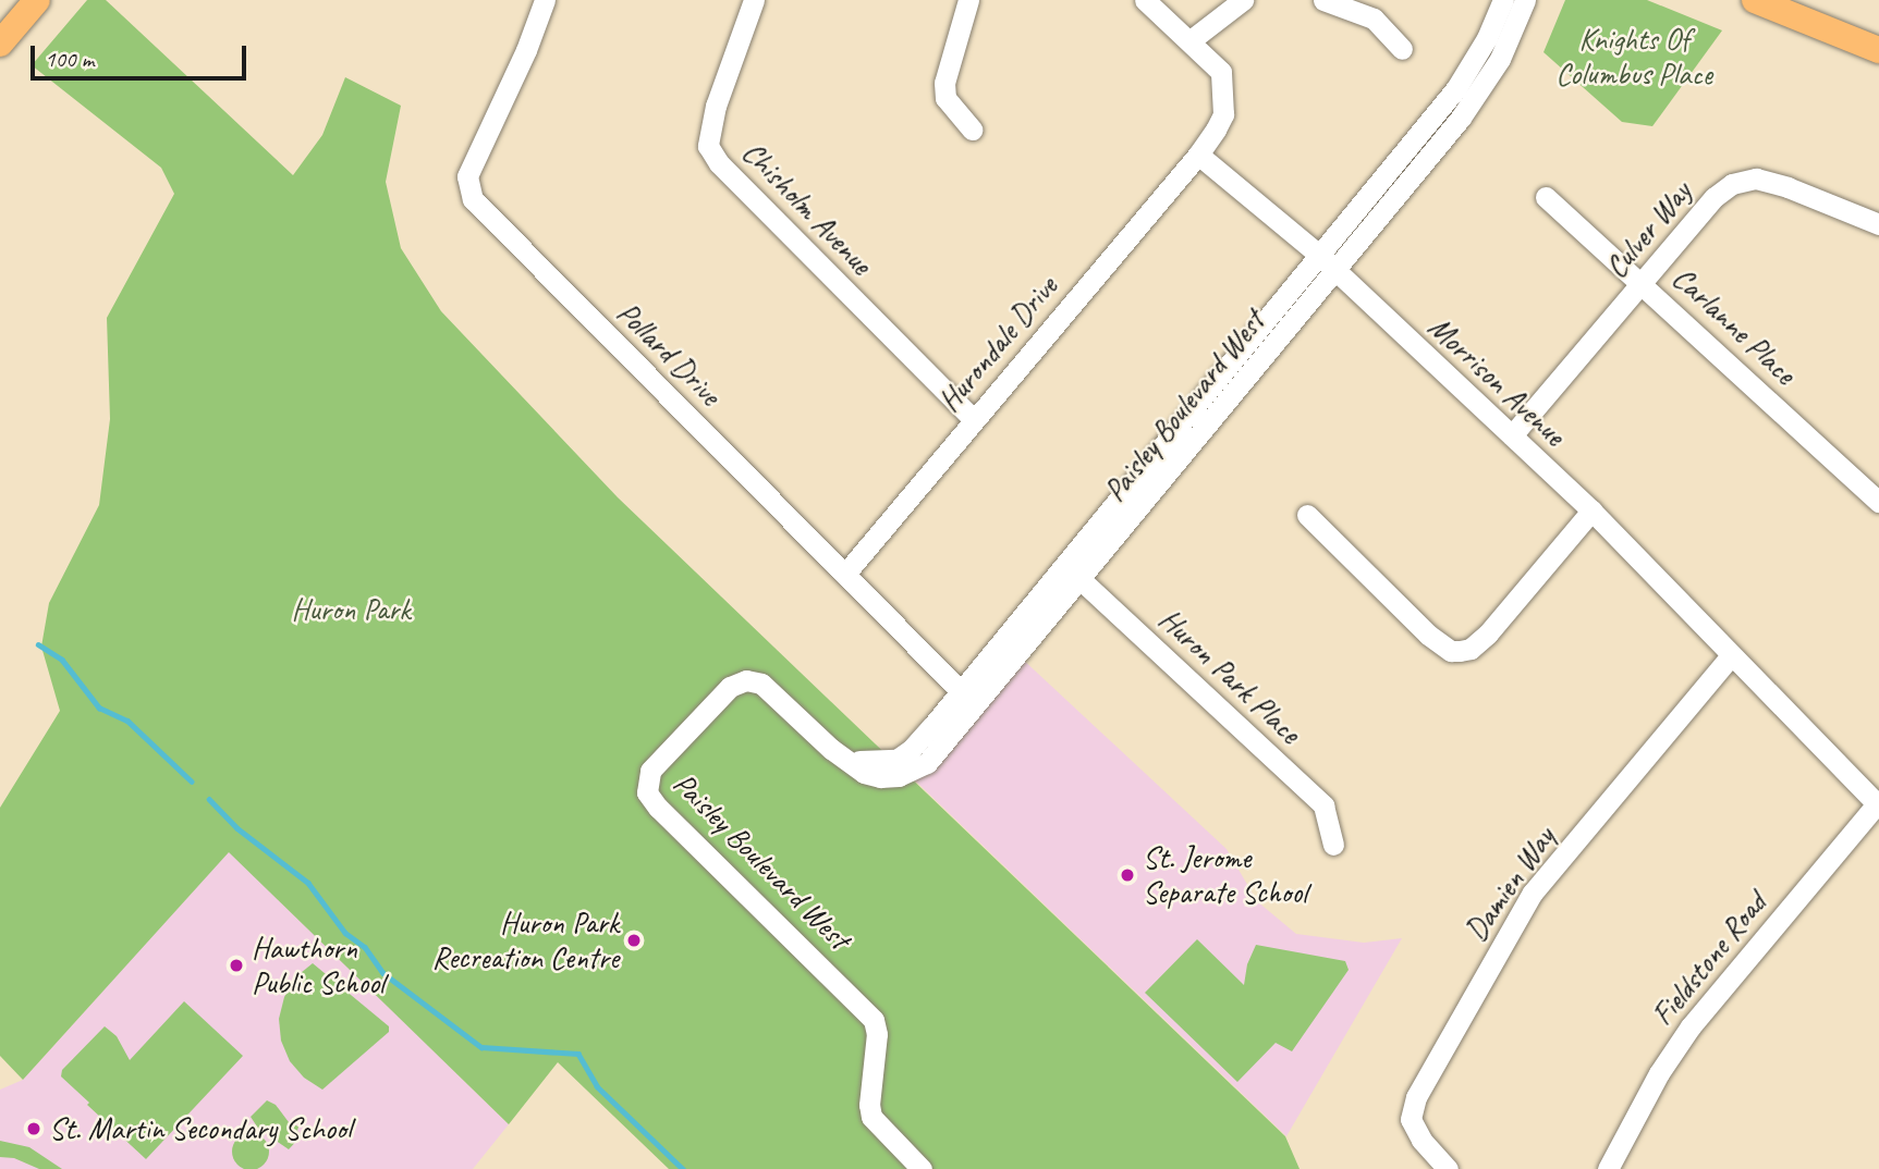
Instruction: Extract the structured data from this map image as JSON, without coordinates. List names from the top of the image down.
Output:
{
  "streets": {
    "street": [
      "Chisholm Avenue",
      "Culver Way",
      "Carlanne Place",
      "Hurondale Drive",
      "Pollard Drive",
      "Morrison Avenue",
      "Paisley Boulevard West",
      "Huron Park Place",
      "Damien Way",
      "Fieldstone Road"
    ]
  },
  "crossings": [
    ["Chisholm Avenue", "Hurondale Drive"],
    ["Culver Way", "Carlanne Place"],
    ["Culver Way", "Morrison Avenue"],
    ["Hurondale Drive", "Pollard Drive"],
    ["Hurondale Drive", "Morrison Avenue"],
    ["Pollard Drive", "Paisley Boulevard West"],
    ["Morrison Avenue", "Paisley Boulevard West"],
    ["Morrison Avenue", "Damien Way"],
    ["Morrison Avenue", "Fieldstone Road"],
    ["Paisley Boulevard West", "Huron Park Place"]
  ],
  "parks": ["Knights Of Columbus Place", "Huron Park"],
  "places": [
    "St. Jerome Separate School",
    "Huron Park Recreation Centre",
    "Hawthorn Public School",
    "St. Martin Secondary School"
  ],
  "scale_bar": "100 m"
}
